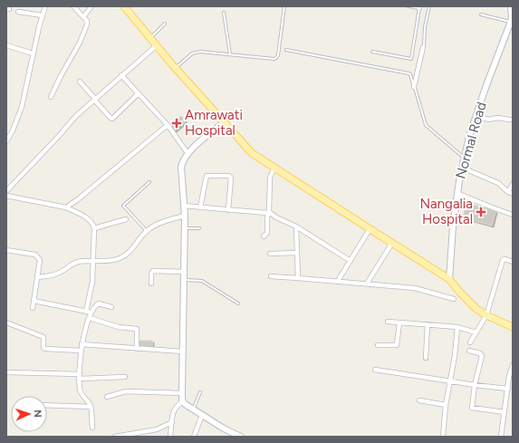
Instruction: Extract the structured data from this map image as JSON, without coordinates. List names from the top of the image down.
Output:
{
  "streets": {
    "main road": ["Normal Road"]
  },
  "places": {
    "health": ["Amrawati Hospital", "Nangalia Hospital"]
  },
  "north": "right"
}
